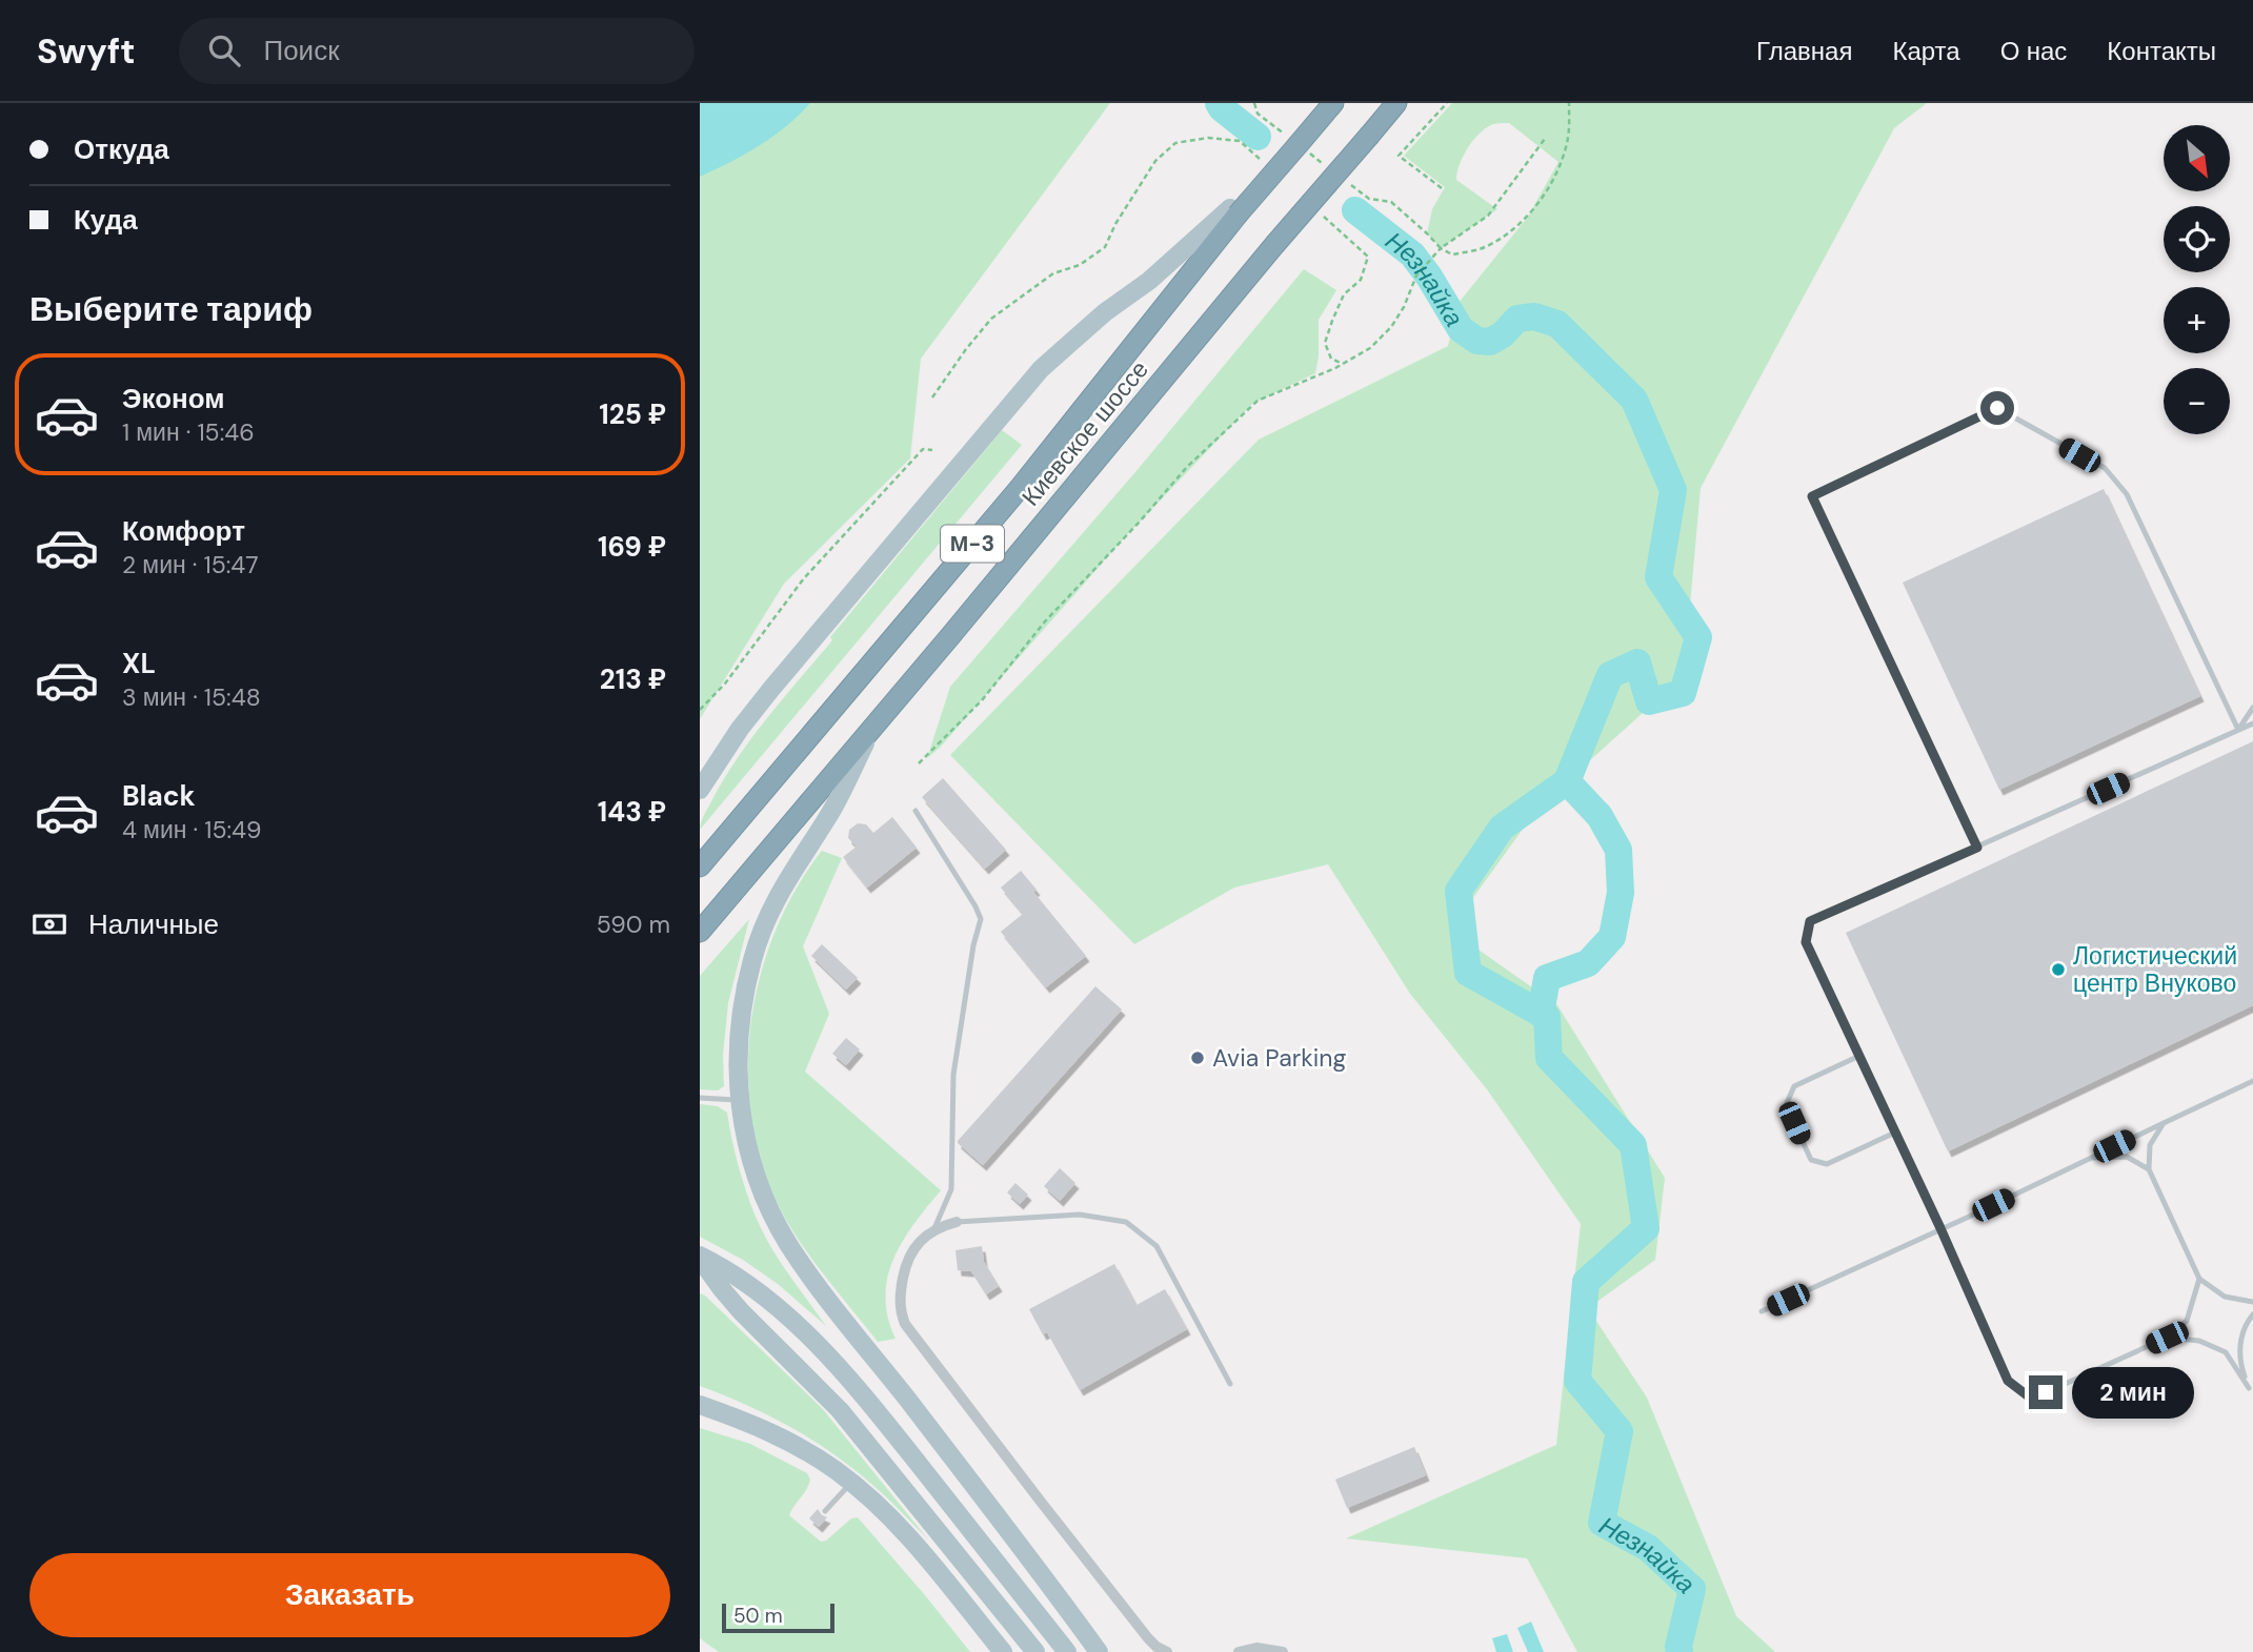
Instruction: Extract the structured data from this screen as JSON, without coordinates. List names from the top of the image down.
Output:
{
  "streets": {
    "highway": ["Киевское шоссе", "М-3"]
  },
  "water": ["Незнайка"],
  "places": ["Логистический центр Внуково", "Avia Parking"],
  "scale_bar": "50 m",
  "north": "bottom right",
  "page": {
    "header": "Swyft",
    "search": "Поиск",
    "nav": [
      "Главная",
      "Карта",
      "О нас",
      "Контакты"
    ],
    "banner": ["Откуда", "Куда"],
    "map_buttons": ["+", "−"],
    "heading": "Выберите тариф",
    "list": [
      {
        "name": "Эконом",
        "note": "1 мин · 15:46",
        "value": "125 ₽"
      },
      {
        "name": "Комфорт",
        "note": "2 мин · 15:47",
        "value": "169 ₽"
      },
      {
        "name": "XL",
        "note": "3 мин · 15:48",
        "value": "213 ₽"
      },
      {
        "name": "Black",
        "note": "4 мин · 15:49",
        "value": "143 ₽"
      }
    ],
    "pay": ["Наличные", "590 m"],
    "bubble": "2 мин",
    "buttons": "Заказать",
    "scale": "50 m"
  }
}
